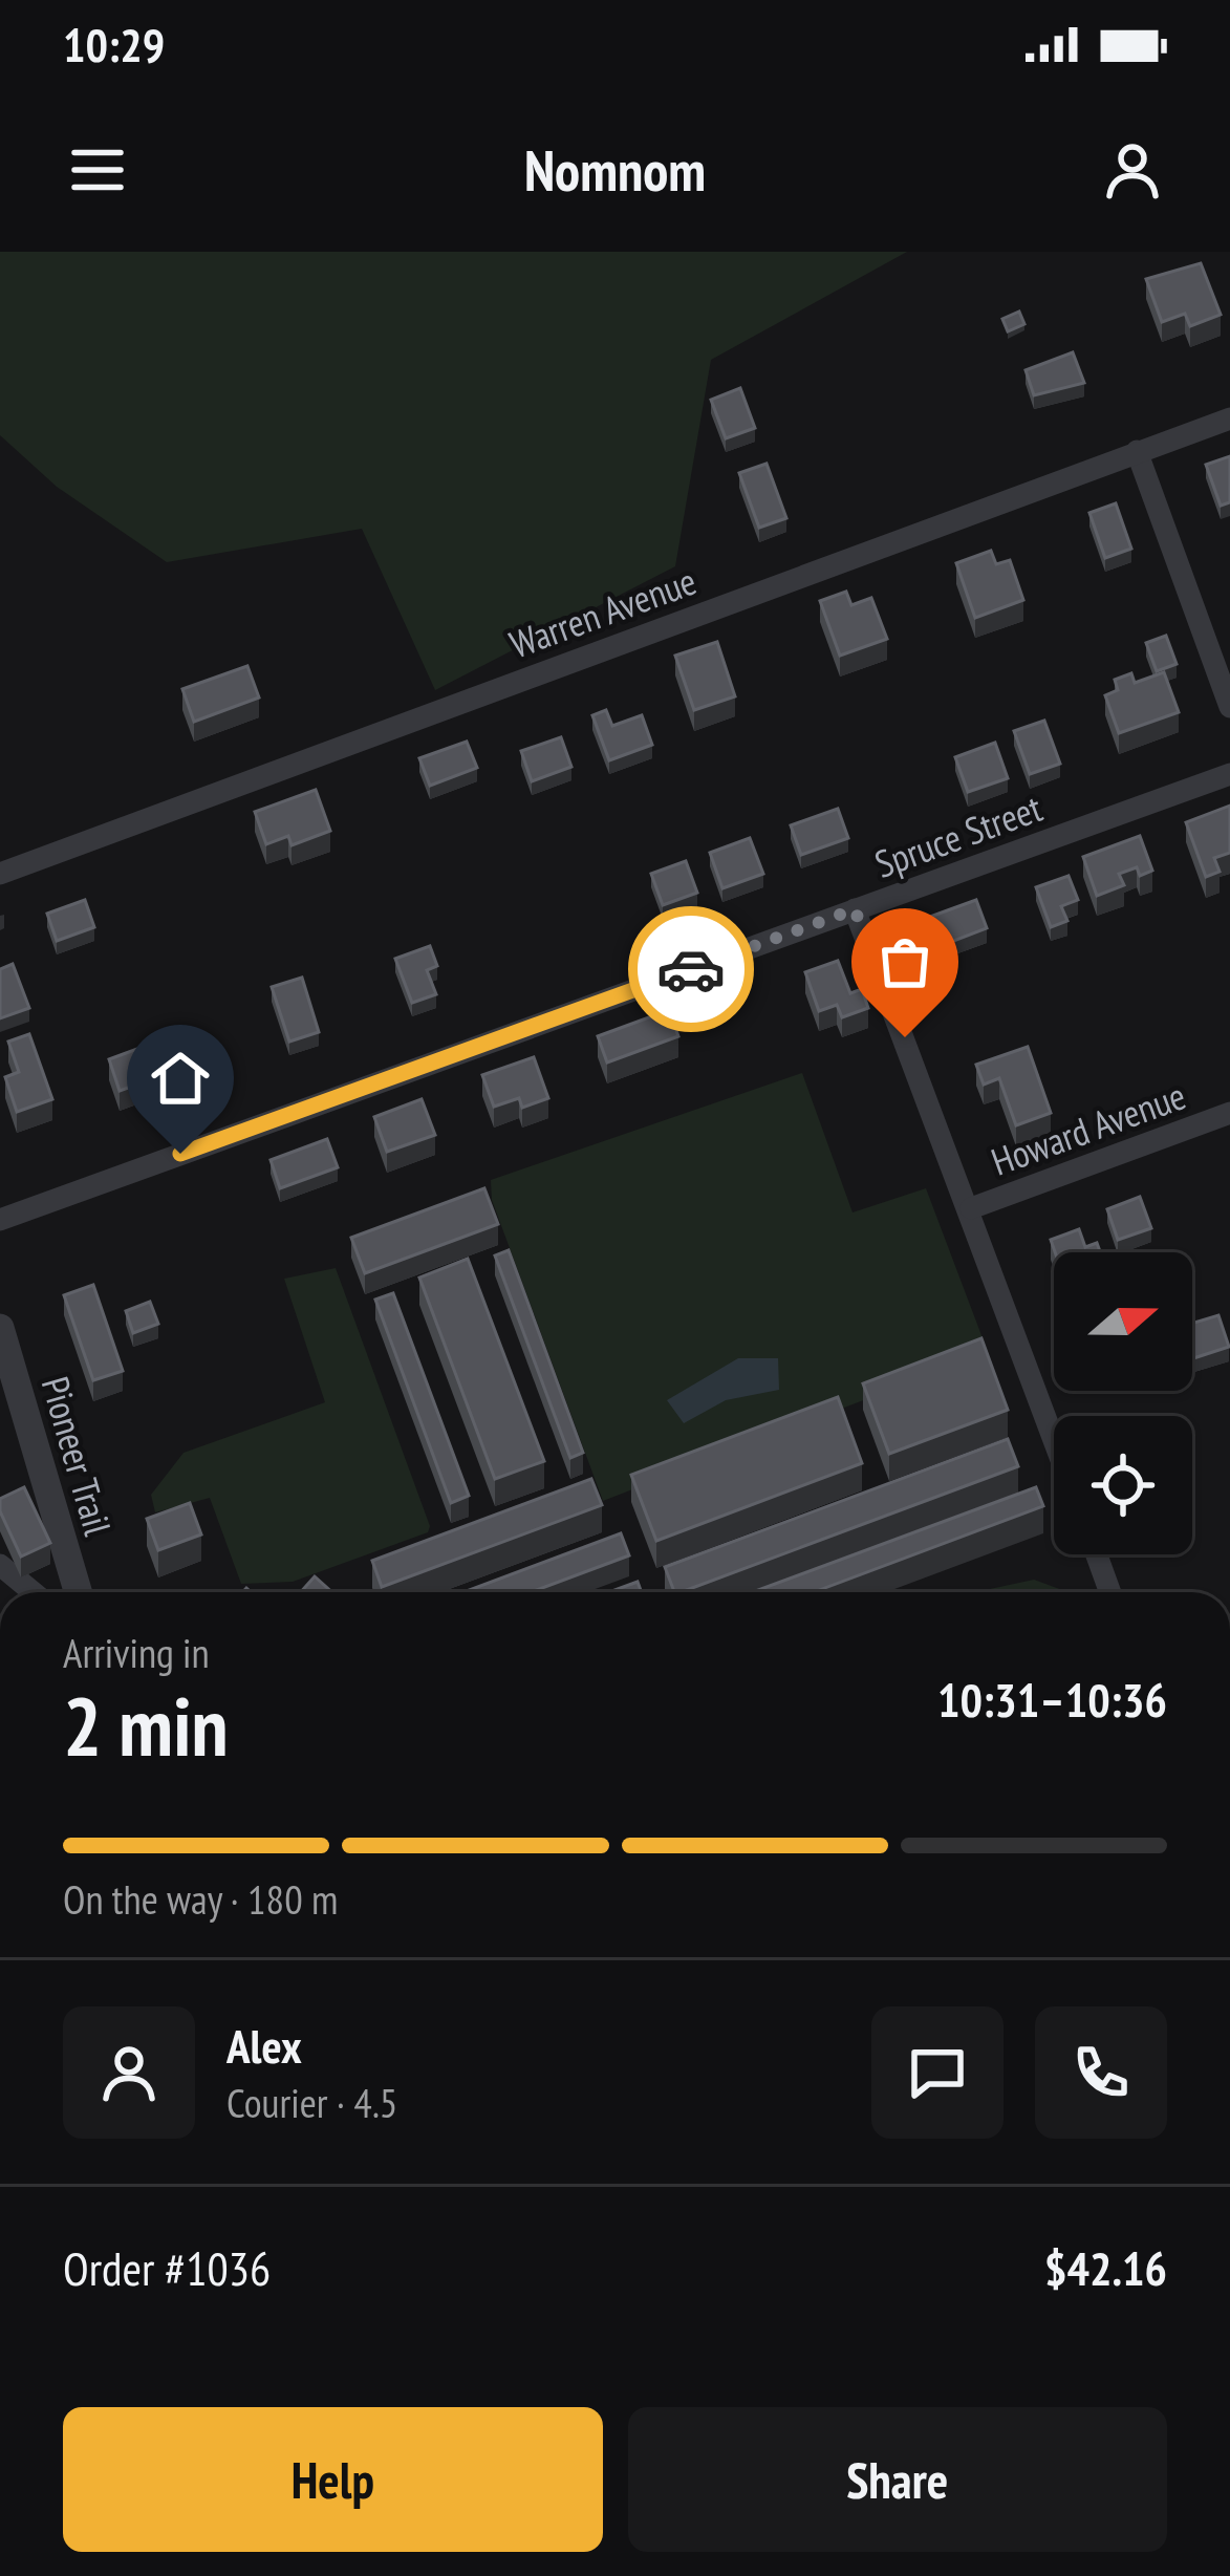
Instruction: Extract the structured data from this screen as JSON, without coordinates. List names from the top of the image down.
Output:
{
  "streets": {
    "street": [
      "Warren Avenue",
      "Spruce Street",
      "Howard Avenue",
      "Pioneer Trail"
    ]
  },
  "north": "right",
  "page": {
    "status": "10:29",
    "header": "Nomnom",
    "heading": ["2 min", "Arriving in", "10:31–10:36"],
    "panel": [
      "Alex",
      "Courier · 4.5",
      "Order #1036",
      "$42.16"
    ],
    "bar": "On the way · 180 m",
    "buttons": ["Help", "Share"]
  }
}
